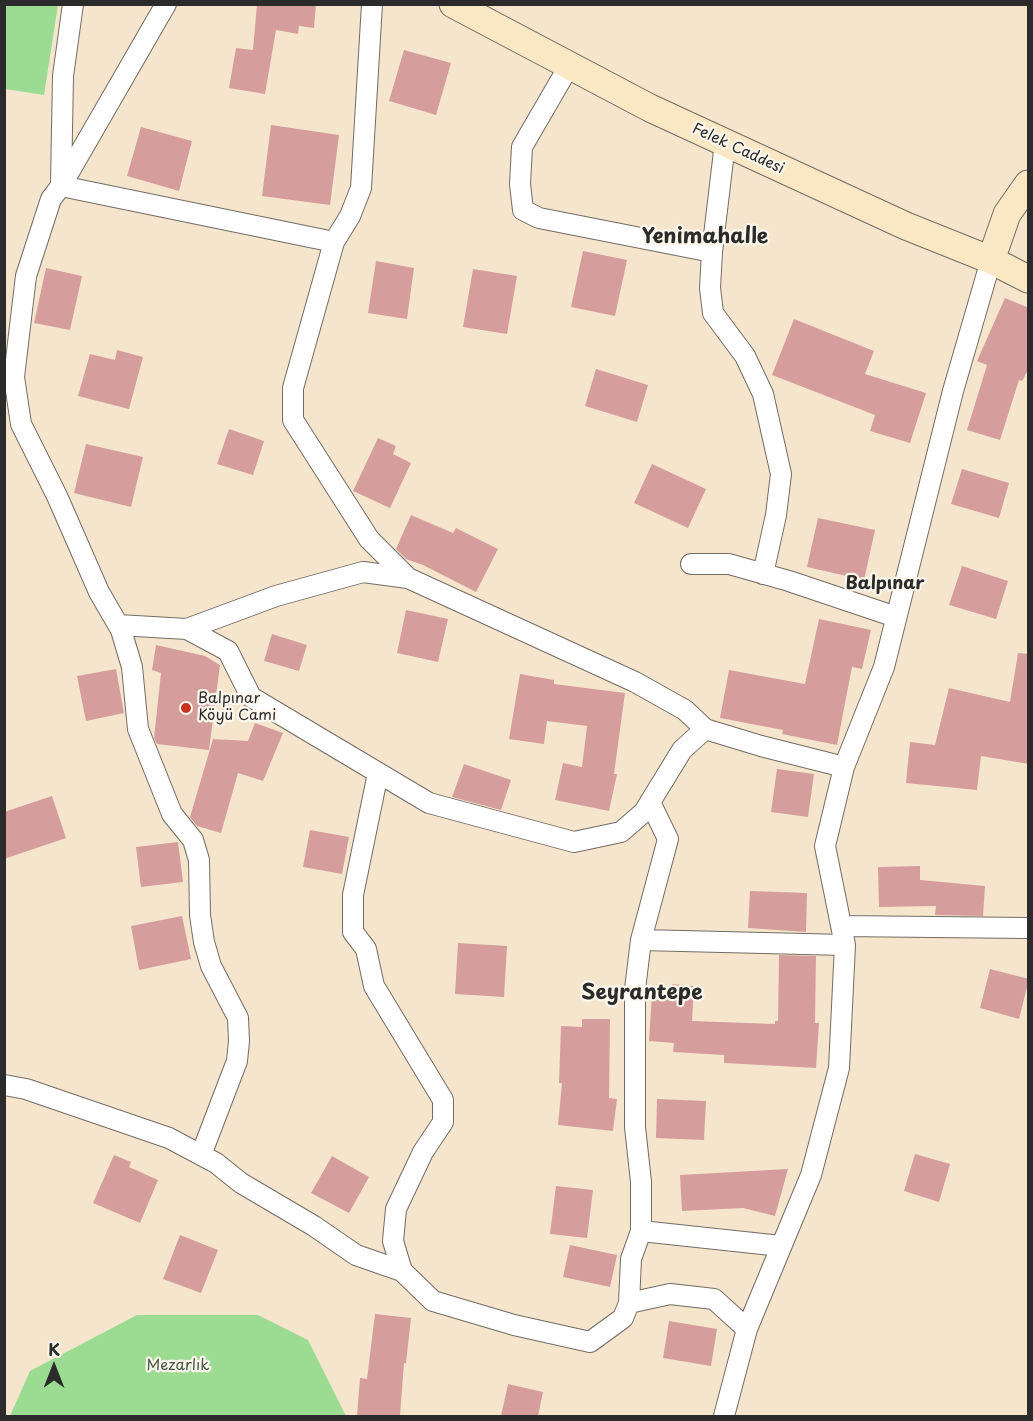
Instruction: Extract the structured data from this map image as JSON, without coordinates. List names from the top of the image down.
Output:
{
  "streets": {
    "street": ["Felek Caddesi"]
  },
  "districts": ["Yenimahalle", "Balpınar", "Seyrantepe"],
  "parks": ["Mezarlık"],
  "places": ["Balpınar Köyü Cami"],
  "north": "top"
}
